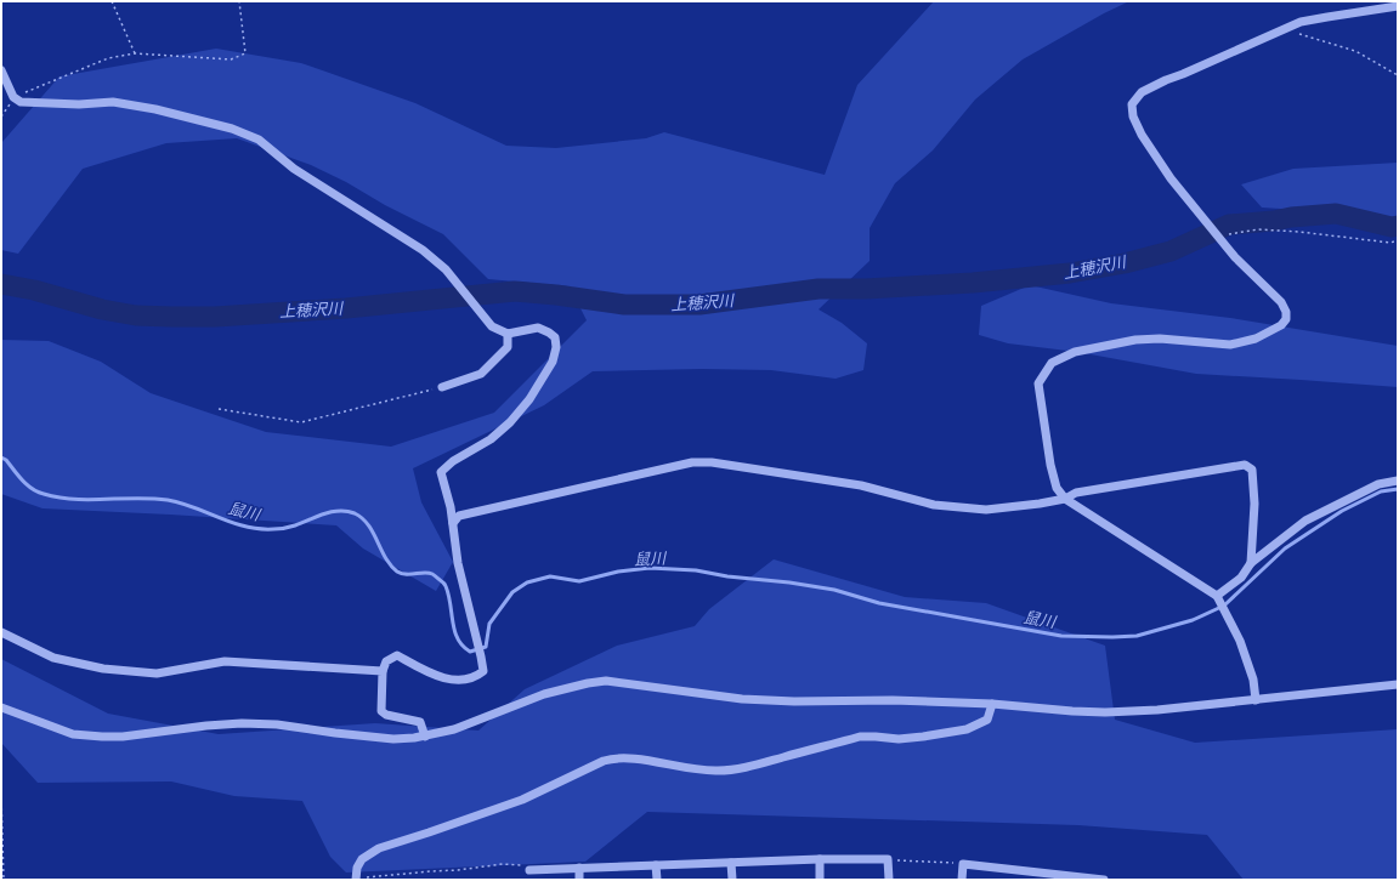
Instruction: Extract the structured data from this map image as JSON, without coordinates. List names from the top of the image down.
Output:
{
  "water": ["上穂沢川", "鼠川"]
}
